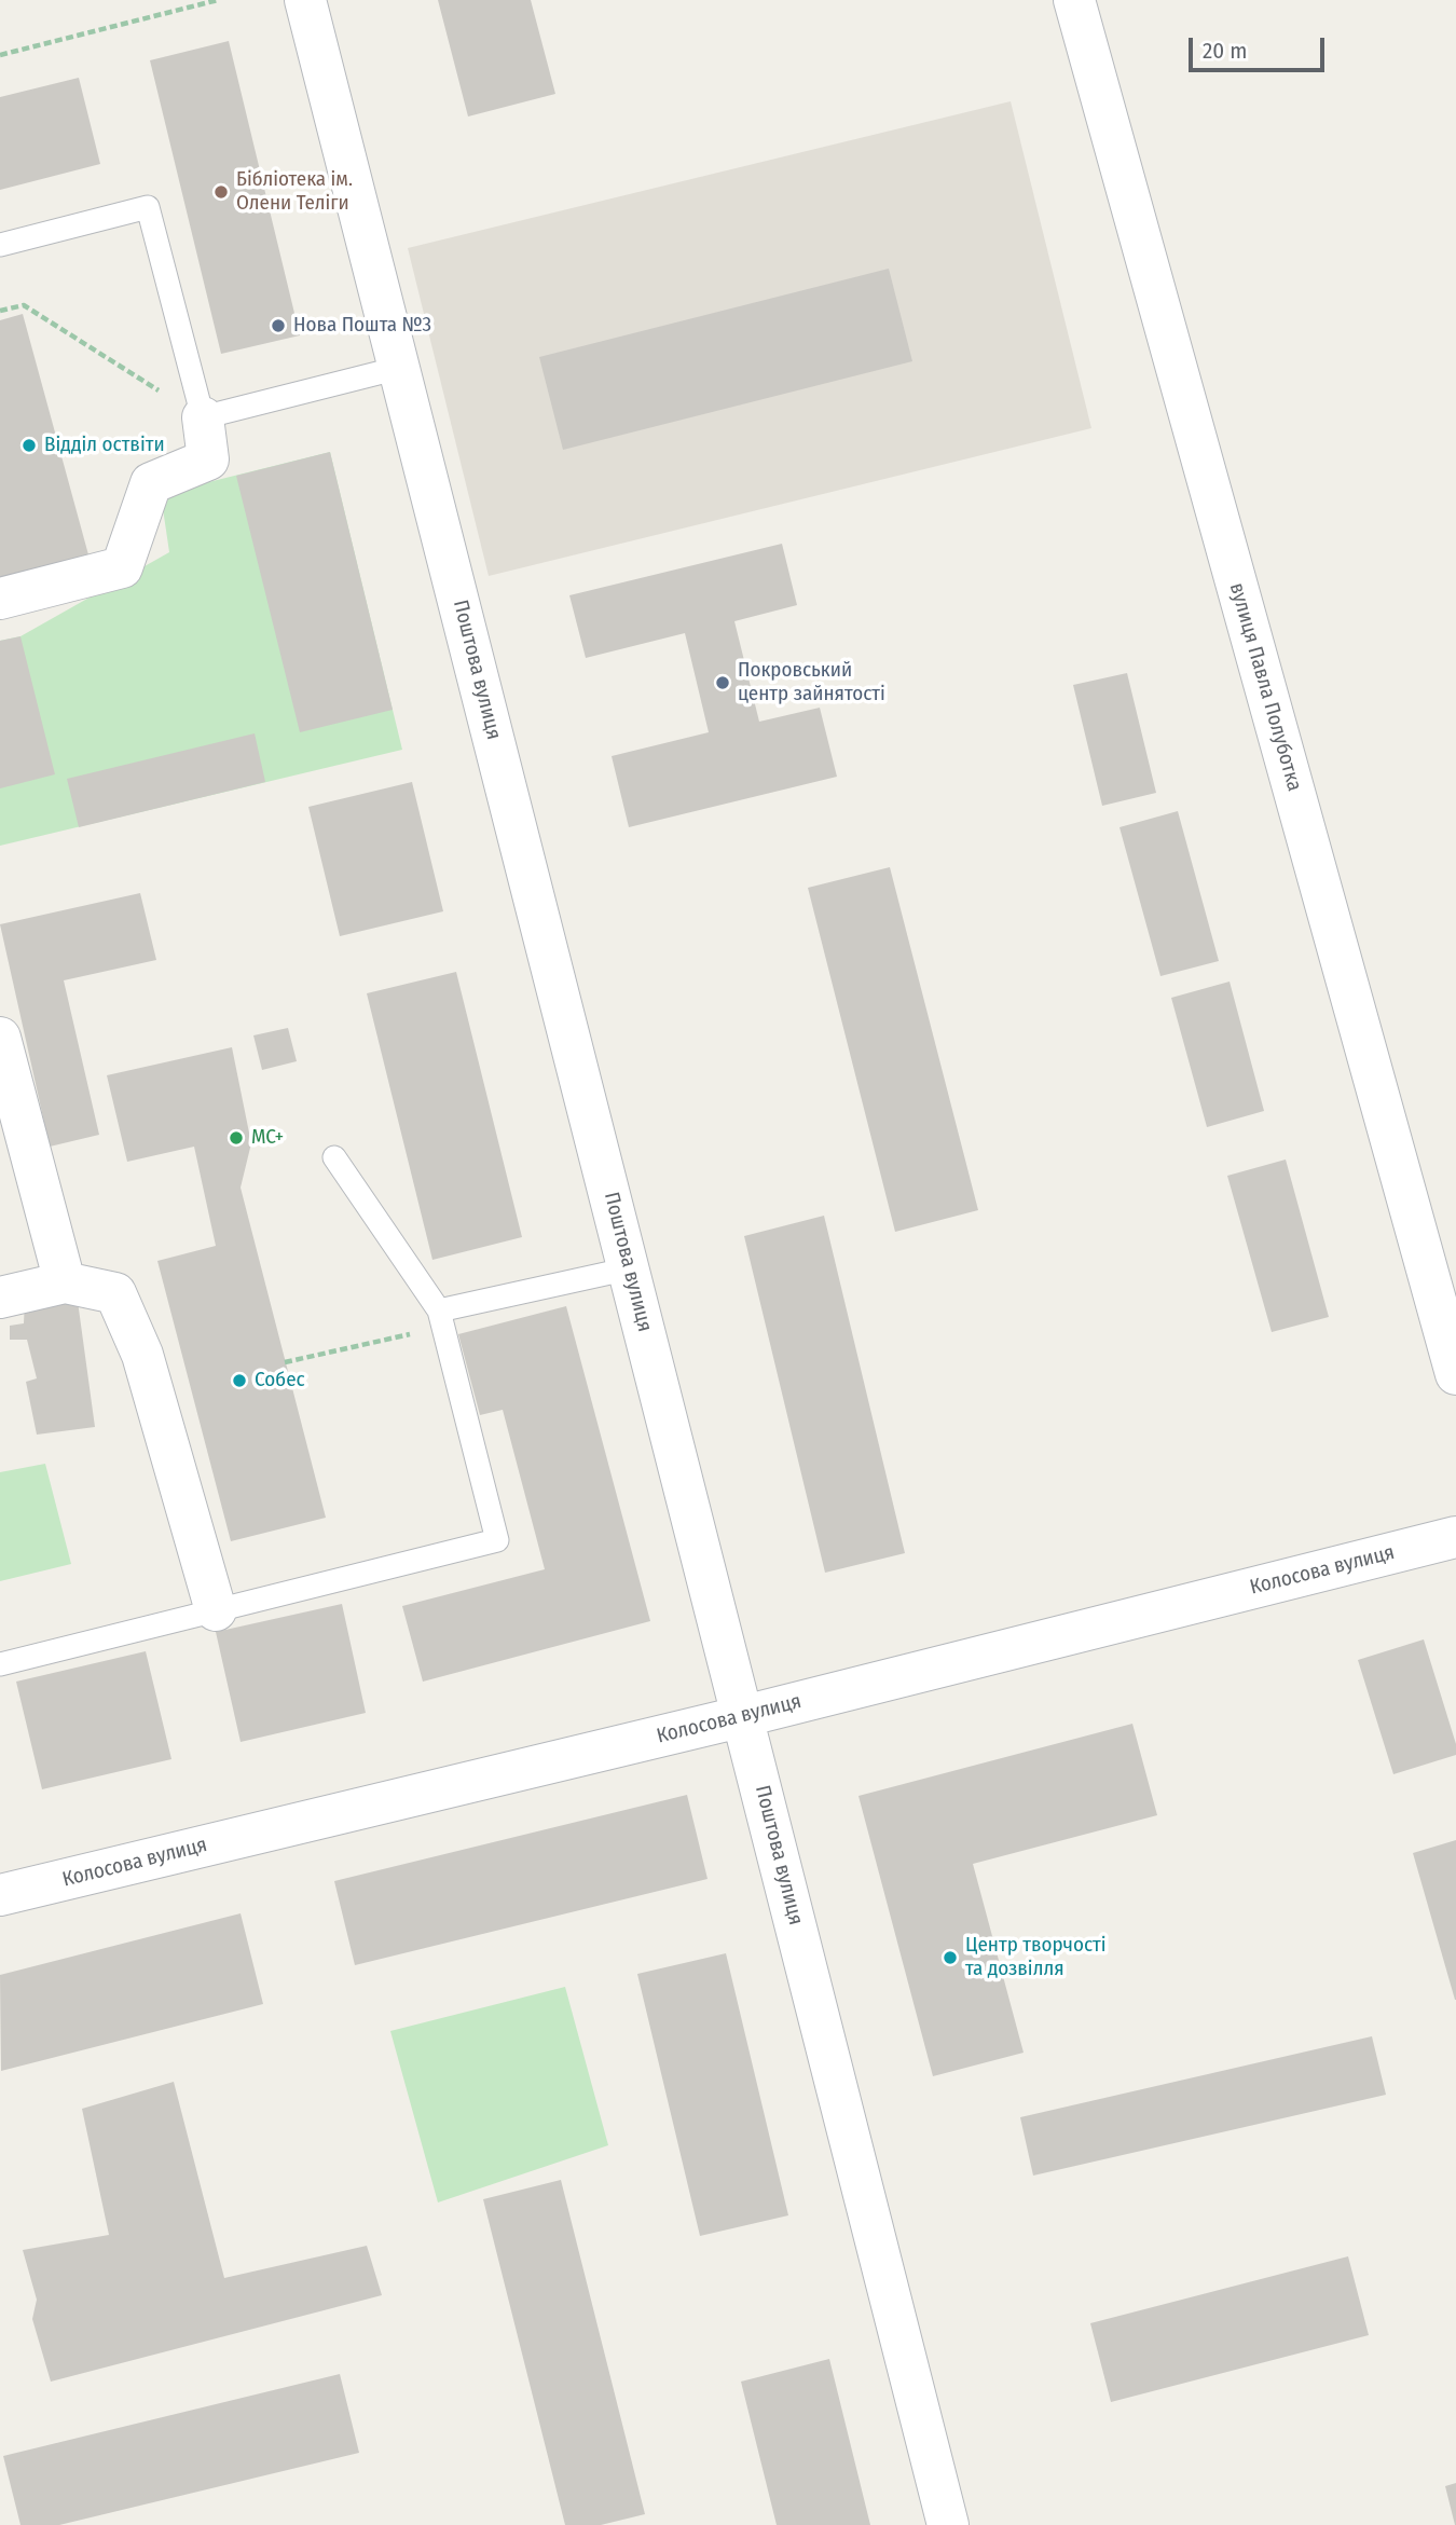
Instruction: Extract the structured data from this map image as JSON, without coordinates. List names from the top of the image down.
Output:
{
  "streets": {
    "street": ["Поштова вулиця", "вулиця Павла Полуботка", "Колосова вулиця"]
  },
  "crossings": [
    ["Поштова вулиця", "Колосова вулиця"]
  ],
  "places": [
    "Бібліотека ім. Олени Теліги",
    "Нова Пошта №3",
    "Відділ оствіти",
    "Покровський центр зайнятості",
    "МС+",
    "Собес",
    "Центр творчості та дозвілля"
  ],
  "scale_bar": "20 m"
}
